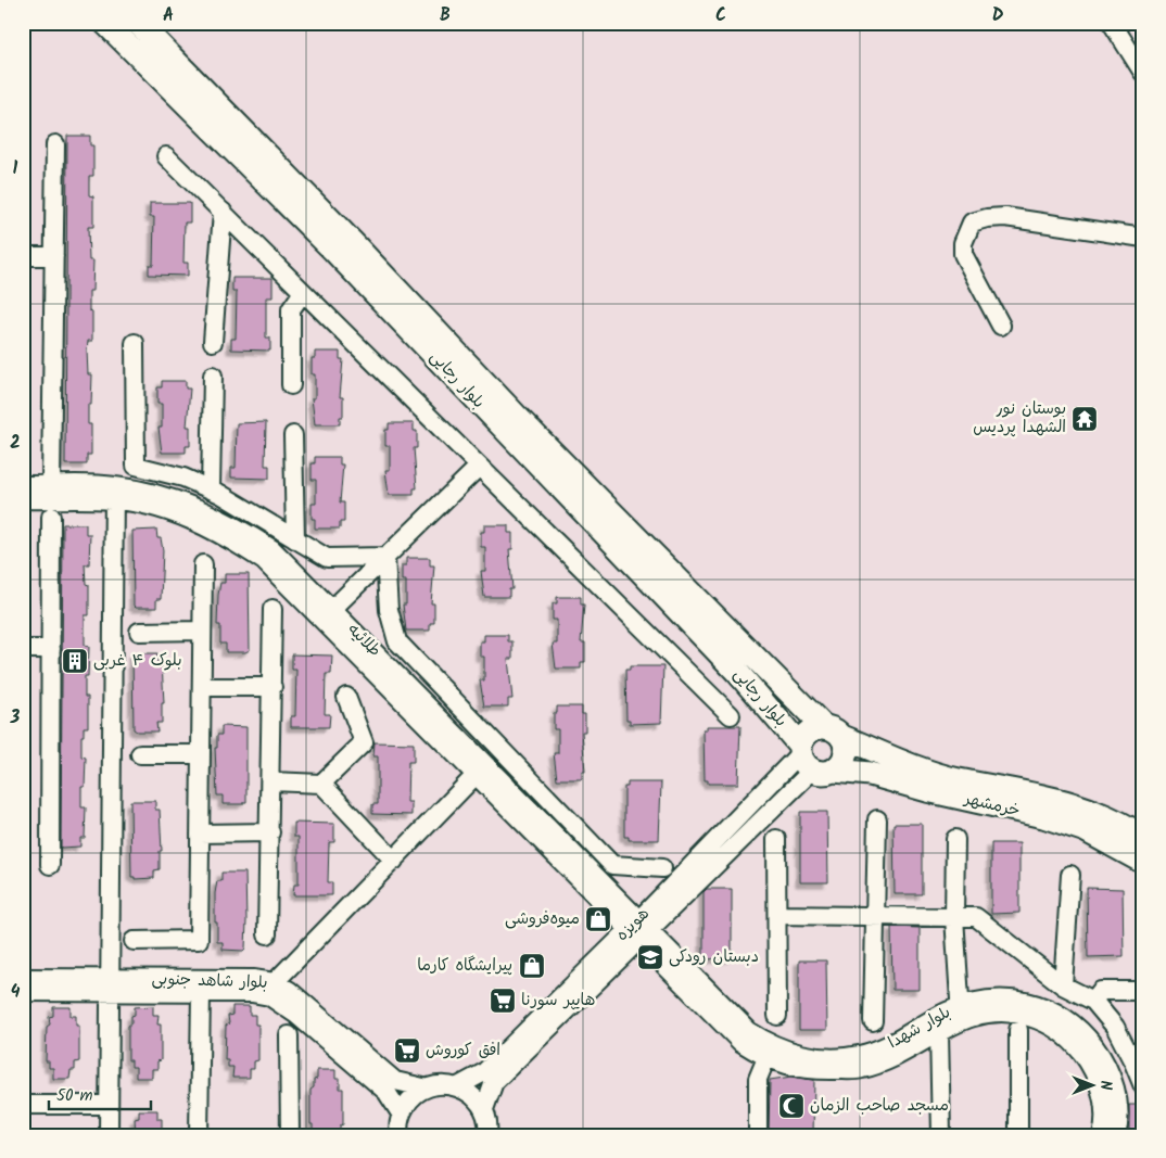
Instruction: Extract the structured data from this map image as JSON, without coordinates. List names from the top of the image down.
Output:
{
  "streets": {
    "main road": ["بلوار رجایی", "خرمشهر"],
    "street": [
      "طلائیه",
      "هویزه",
      "بلوار شاهد جنوبی",
      "بلوار شهدا"
    ]
  },
  "crossings": [
    ["بلوار رجایی", "خرمشهر"],
    ["بلوار رجایی", "هویزه"],
    ["طلائیه", "هویزه"],
    ["طلائیه", "بلوار شهدا"],
    ["خرمشهر", "هویزه"],
    ["هویزه", "بلوار شاهد جنوبی"],
    ["هویزه", "بلوار شهدا"]
  ],
  "places": {
    "temple": ["بوستان نور الشهدا پردیس"],
    "building": ["بلوک ۴ غربی"],
    "shop": ["میوه‌فروشی", "پیرایشگاه کارما"],
    "school or university": ["دبستان رودکی"],
    "supermarket": ["هایپر سورنا", "افق کوروش"],
    "mosque": ["مسجد صاحب الزمان"]
  },
  "scale_bar": "50 m",
  "north": "right",
  "grid": {
    "columns": [
      "A",
      "B",
      "C",
      "D"
    ],
    "rows": [
      "1",
      "2",
      "3",
      "4"
    ]
  }
}
